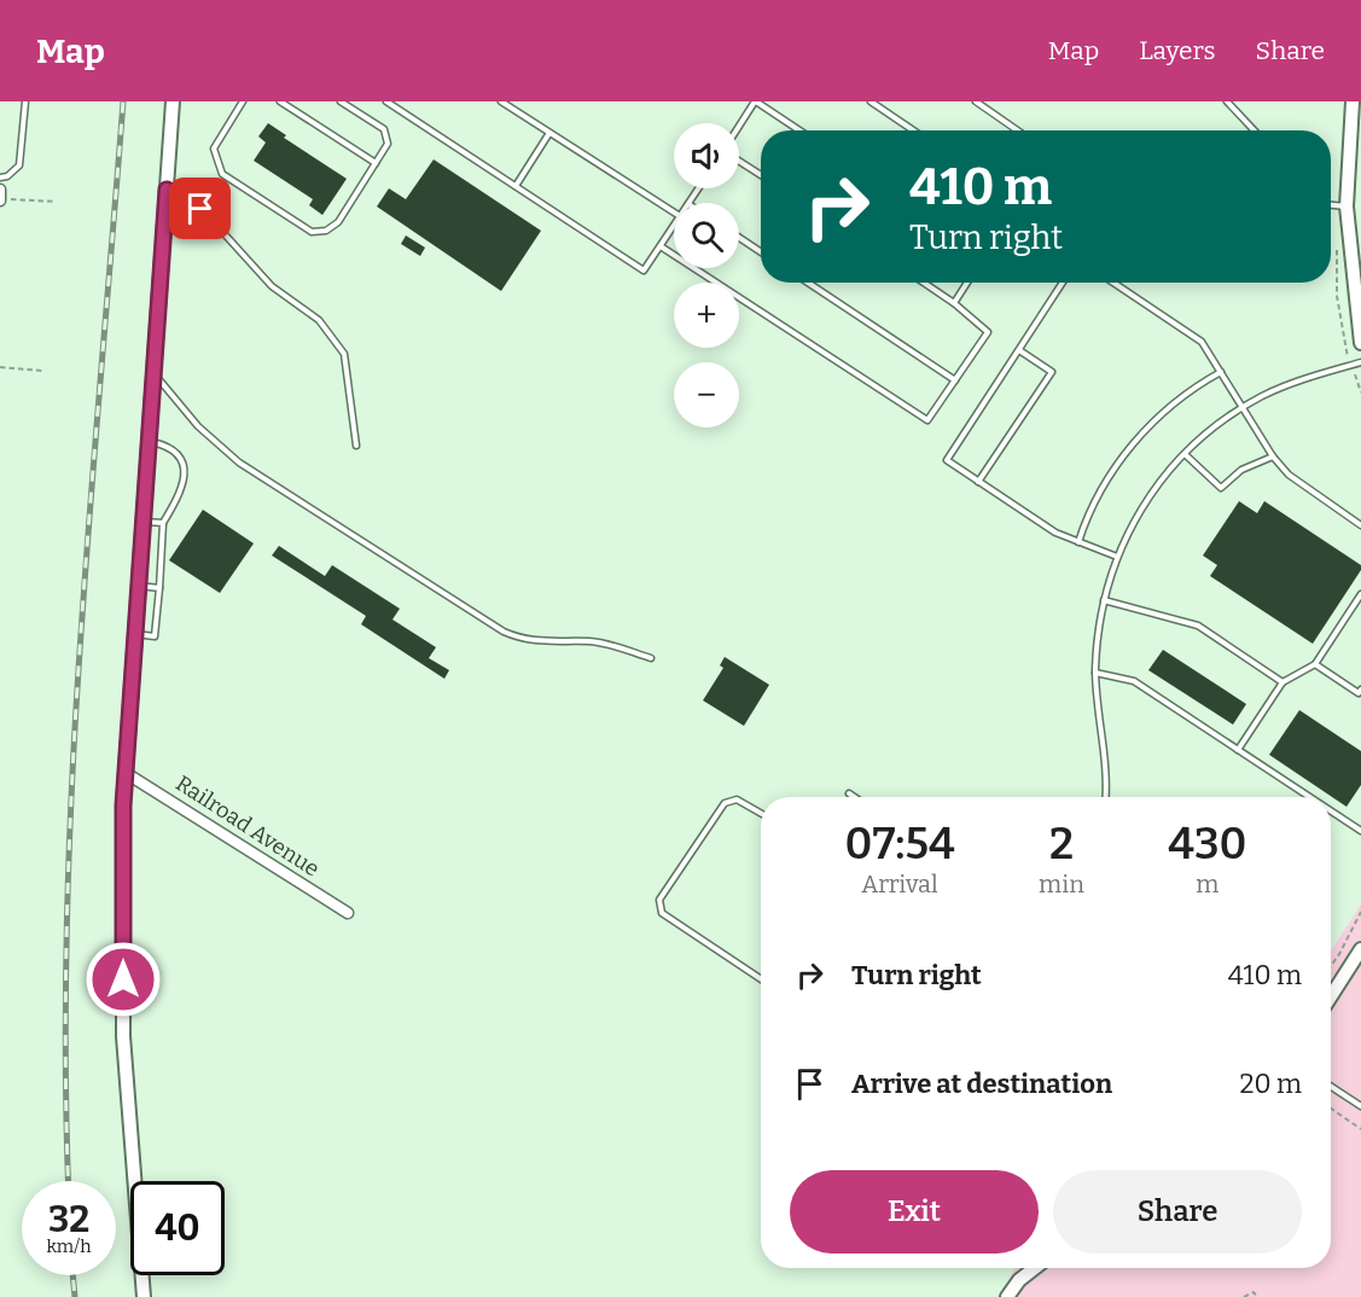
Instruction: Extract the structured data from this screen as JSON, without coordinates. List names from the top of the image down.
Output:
{
  "streets": {
    "street": ["Railroad Avenue"]
  },
  "page": {
    "header": "Map",
    "nav": ["Map", "Layers", "Share"],
    "map_buttons": ["+", "−"],
    "turn": ["410 m", "Turn right"],
    "eta": [
      "07:54",
      "Arrival",
      "2",
      "min",
      "430",
      "m"
    ],
    "list": [
      {
        "name": "Turn right",
        "value": "410 m"
      },
      {
        "name": "Arrive at destination",
        "value": "20 m"
      }
    ],
    "buttons": ["Exit", "Share"],
    "speed": "32 km/h",
    "limit": "40"
  }
}
